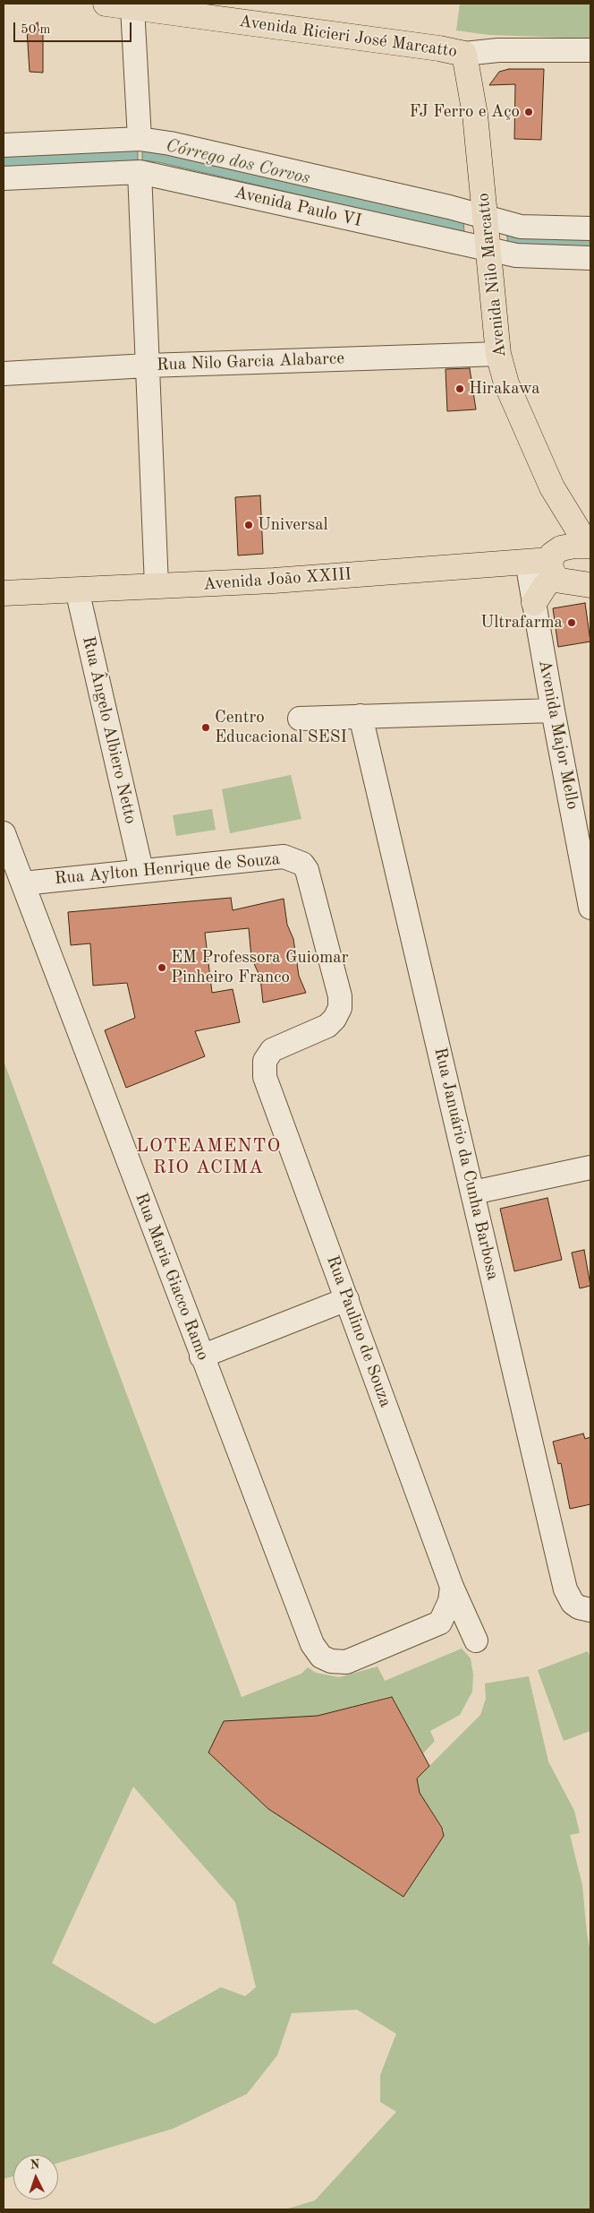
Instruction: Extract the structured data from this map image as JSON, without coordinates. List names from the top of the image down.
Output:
{
  "streets": {
    "main road": ["Avenida Ricieri José Marcatto", "Avenida Nilo Marcatto", "Avenida João XXIII"],
    "street": [
      "Avenida Paulo VI",
      "Rua Nilo Garcia Alabarce",
      "Rua Ângelo Albiero Netto",
      "Avenida Major Mello",
      "Rua Aylton Henrique de Souza",
      "Rua Januário da Cunha Barbosa",
      "Rua Maria Giacco Ramo",
      "Rua Paulino de Souza"
    ]
  },
  "crossings": [
    ["Avenida Ricieri José Marcatto", "Avenida Nilo Marcatto"],
    ["Avenida Paulo VI", "Avenida Nilo Marcatto"],
    ["Avenida Nilo Marcatto", "Rua Nilo Garcia Alabarce"],
    ["Avenida Nilo Marcatto", "Avenida João XXIII"],
    ["Avenida João XXIII", "Rua Ângelo Albiero Netto"],
    ["Rua Ângelo Albiero Netto", "Rua Aylton Henrique de Souza"],
    ["Rua Aylton Henrique de Souza", "Rua Maria Giacco Ramo"],
    ["Rua Aylton Henrique de Souza", "Rua Paulino de Souza"],
    ["Rua Maria Giacco Ramo", "Rua Paulino de Souza"]
  ],
  "districts": ["LOTEAMENTO RIO ACIMA"],
  "water": ["Córrego dos Corvos"],
  "places": [
    "FJ Ferro e Aço",
    "Hirakawa",
    "Universal",
    "Ultrafarma",
    "Centro Educacional SESI",
    "EM Professora Guiomar Pinheiro Franco"
  ],
  "scale_bar": "50 m",
  "north": "top"
}
